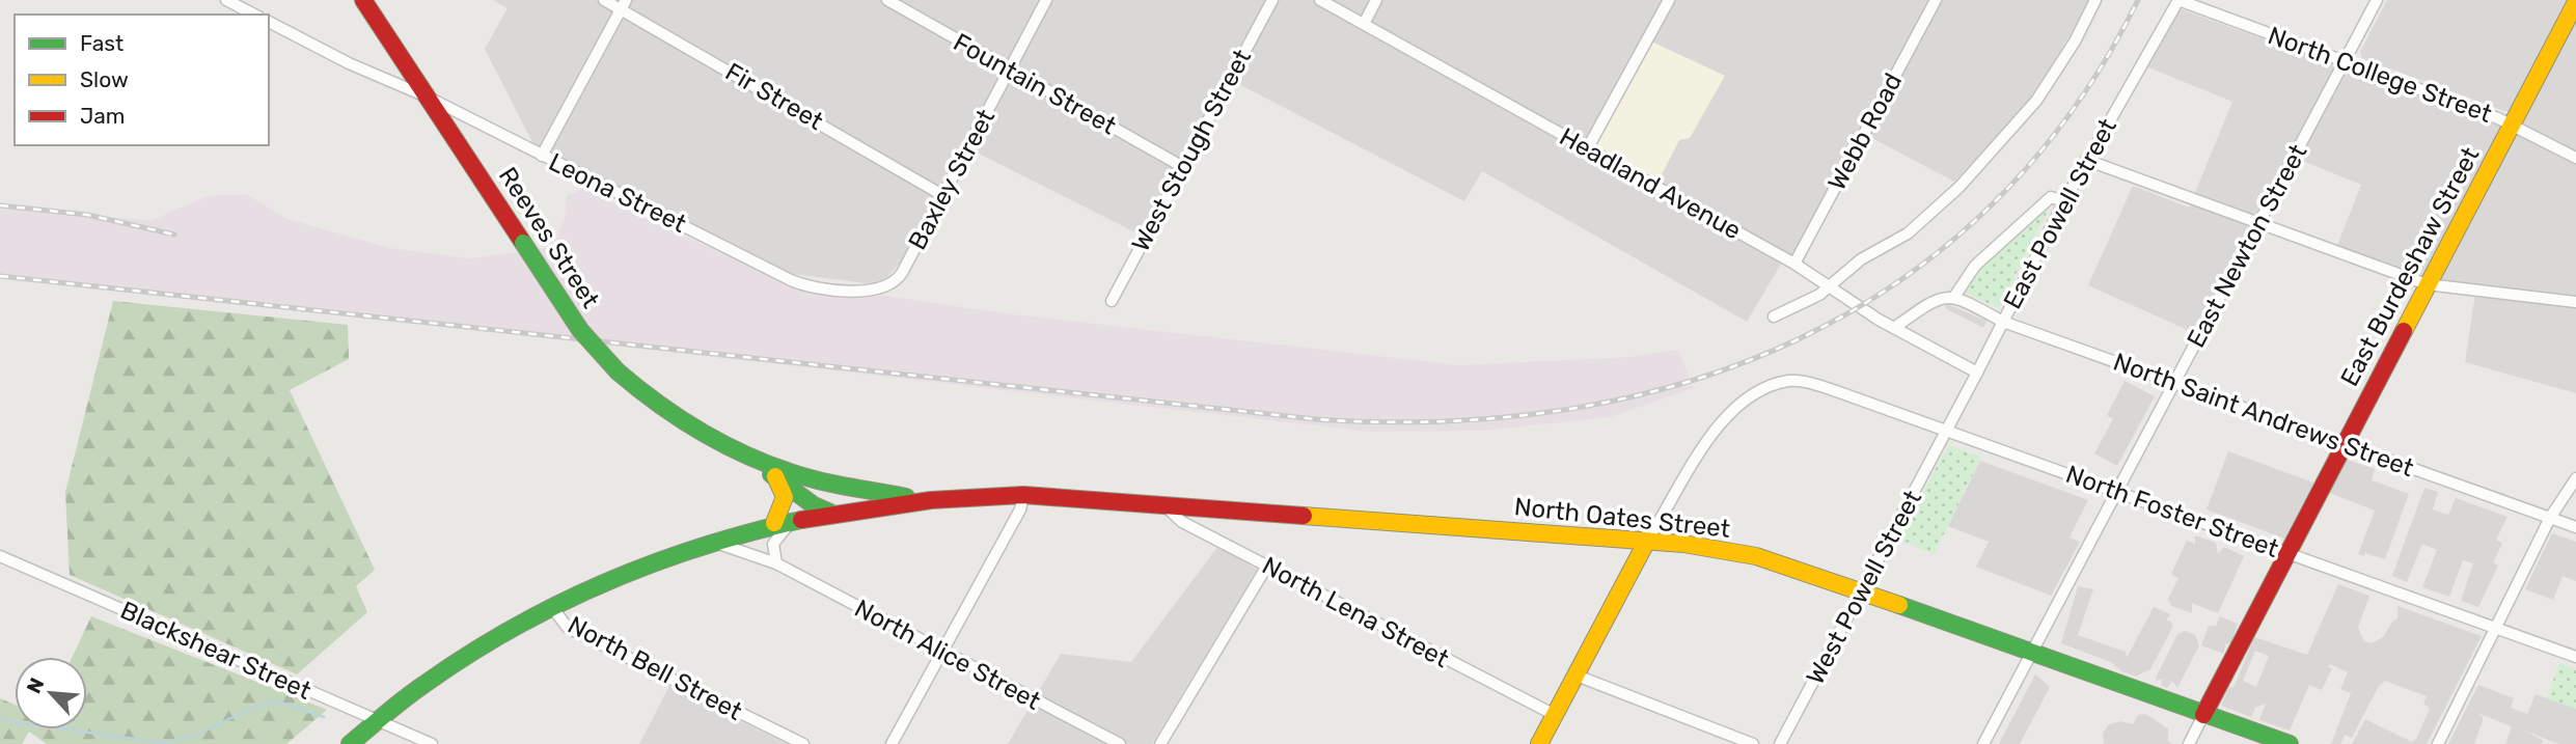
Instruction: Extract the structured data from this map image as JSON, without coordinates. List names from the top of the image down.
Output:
{
  "streets": {
    "main road": ["Reeves Street", "East Burdeshaw Street", "North Oates Street"],
    "street": [
      "North College Street",
      "Fountain Street",
      "Fir Street",
      "Webb Road",
      "West Stough Street",
      "Baxley Street",
      "Headland Avenue",
      "Leona Street",
      "East Powell Street",
      "East Newton Street",
      "North Saint Andrews Street",
      "North Foster Street",
      "West Powell Street",
      "North Lena Street",
      "Blackshear Street",
      "North Alice Street",
      "North Bell Street"
    ]
  },
  "crossings": [
    ["North College Street", "East Powell Street"],
    ["North College Street", "East Newton Street"],
    ["North College Street", "East Burdeshaw Street"],
    ["Fountain Street", "West Stough Street"],
    ["Fountain Street", "Baxley Street"],
    ["Fir Street", "Baxley Street"],
    ["Webb Road", "Headland Avenue"],
    ["Baxley Street", "Leona Street"],
    ["Headland Avenue", "East Powell Street"],
    ["Leona Street", "Reeves Street"],
    ["East Powell Street", "North Saint Andrews Street"],
    ["East Powell Street", "North Foster Street"],
    ["East Powell Street", "West Powell Street"],
    ["Reeves Street", "North Oates Street"],
    ["East Newton Street", "North Saint Andrews Street"],
    ["East Newton Street", "North Foster Street"],
    ["East Newton Street", "North Oates Street"],
    ["East Burdeshaw Street", "North Saint Andrews Street"],
    ["East Burdeshaw Street", "North Foster Street"],
    ["East Burdeshaw Street", "North Oates Street"],
    ["North Foster Street", "North Oates Street"],
    ["North Foster Street", "West Powell Street"],
    ["North Oates Street", "West Powell Street"],
    ["North Oates Street", "North Lena Street"]
  ],
  "legend": ["Fast", "Slow", "Jam"],
  "north": "top left"
}
